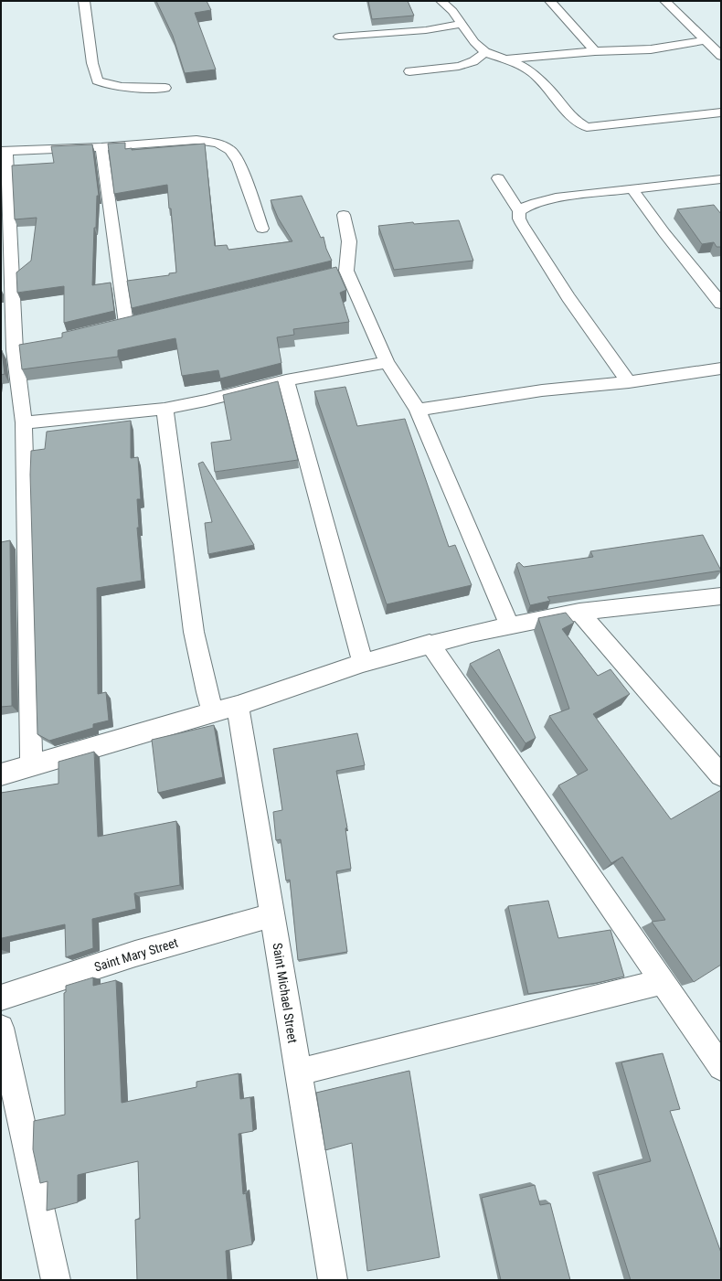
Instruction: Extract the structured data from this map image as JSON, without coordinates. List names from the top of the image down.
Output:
{
  "streets": {
    "street": ["Saint Mary Street", "Saint Michael Street"]
  },
  "crossings": [
    ["Saint Mary Street", "Saint Michael Street"]
  ]
}
